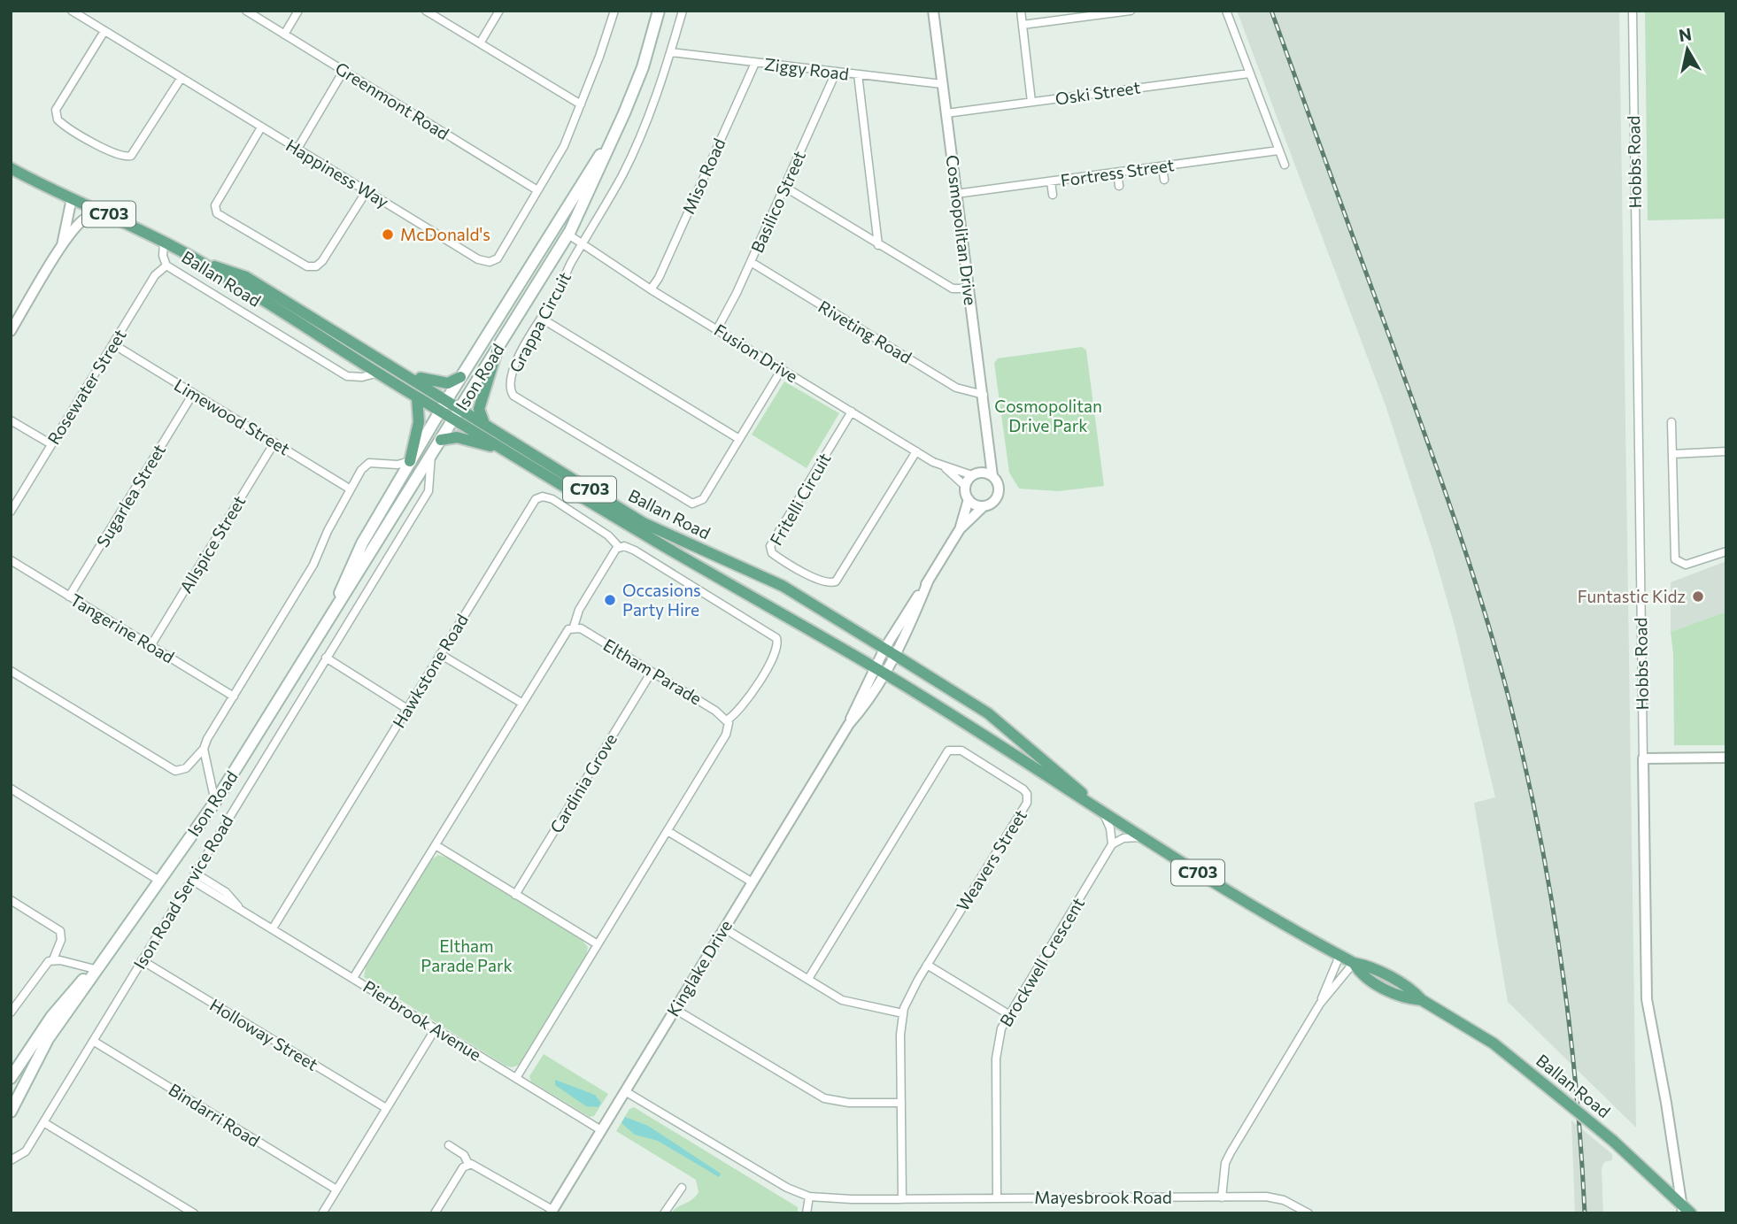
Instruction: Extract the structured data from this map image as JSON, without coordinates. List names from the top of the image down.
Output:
{
  "streets": {
    "main road": ["C703", "Ballan Road", "Ison Road"],
    "street": [
      "Ziggy Road",
      "Oski Street",
      "Greenmont Road",
      "Hobbs Road",
      "Fortress Street",
      "Happiness Way",
      "Miso Road",
      "Basilico Street",
      "Cosmopolitan Drive",
      "Grappa Circuit",
      "Riveting Road",
      "Fusion Drive",
      "Rosewater Street",
      "Limewood Street",
      "Sugarlea Street",
      "Fritelli Circuit",
      "Allspice Street",
      "Tangerine Road",
      "Hawkstone Road",
      "Eltham Parade",
      "Cardinia Grove",
      "Weavers Street",
      "Ison Road Service Road",
      "Brockwell Crescent",
      "Kinglake Drive",
      "Pierbrook Avenue",
      "Holloway Street",
      "Bindarri Road",
      "Mayesbrook Road"
    ]
  },
  "crossings": [
    ["Ziggy Road", "Miso Road"],
    ["Ziggy Road", "Basilico Street"],
    ["Ziggy Road", "Cosmopolitan Drive"],
    ["Ziggy Road", "Grappa Circuit"],
    ["Oski Street", "Cosmopolitan Drive"],
    ["Greenmont Road", "Happiness Way"],
    ["Hobbs Road", "Ballan Road"],
    ["Fortress Street", "Cosmopolitan Drive"],
    ["Miso Road", "Fusion Drive"],
    ["Basilico Street", "Riveting Road"],
    ["Basilico Street", "Fusion Drive"],
    ["Cosmopolitan Drive", "Riveting Road"],
    ["Cosmopolitan Drive", "Fusion Drive"],
    ["Ballan Road", "Ison Road"],
    ["Ballan Road", "Rosewater Street"],
    ["Ballan Road", "Kinglake Drive"],
    ["Grappa Circuit", "Fusion Drive"],
    ["Fusion Drive", "Ison Road"],
    ["Fusion Drive", "Fritelli Circuit"],
    ["Ison Road", "Ison Road Service Road"],
    ["Rosewater Street", "Limewood Street"],
    ["Limewood Street", "Sugarlea Street"],
    ["Limewood Street", "Allspice Street"],
    ["Sugarlea Street", "Tangerine Road"],
    ["Allspice Street", "Tangerine Road"],
    ["Hawkstone Road", "Pierbrook Avenue"],
    ["Eltham Parade", "Cardinia Grove"],
    ["Weavers Street", "Mayesbrook Road"],
    ["Ison Road Service Road", "Pierbrook Avenue"],
    ["Ison Road Service Road", "Holloway Street"],
    ["Ison Road Service Road", "Bindarri Road"],
    ["Brockwell Crescent", "Mayesbrook Road"],
    ["Kinglake Drive", "Pierbrook Avenue"],
    ["Kinglake Drive", "Mayesbrook Road"]
  ],
  "parks": ["Cosmopolitan Drive Park", "Eltham Parade Park"],
  "places": ["McDonald's", "Funtastic Kidz", "Occasions Party Hire"],
  "north": "top"
}
